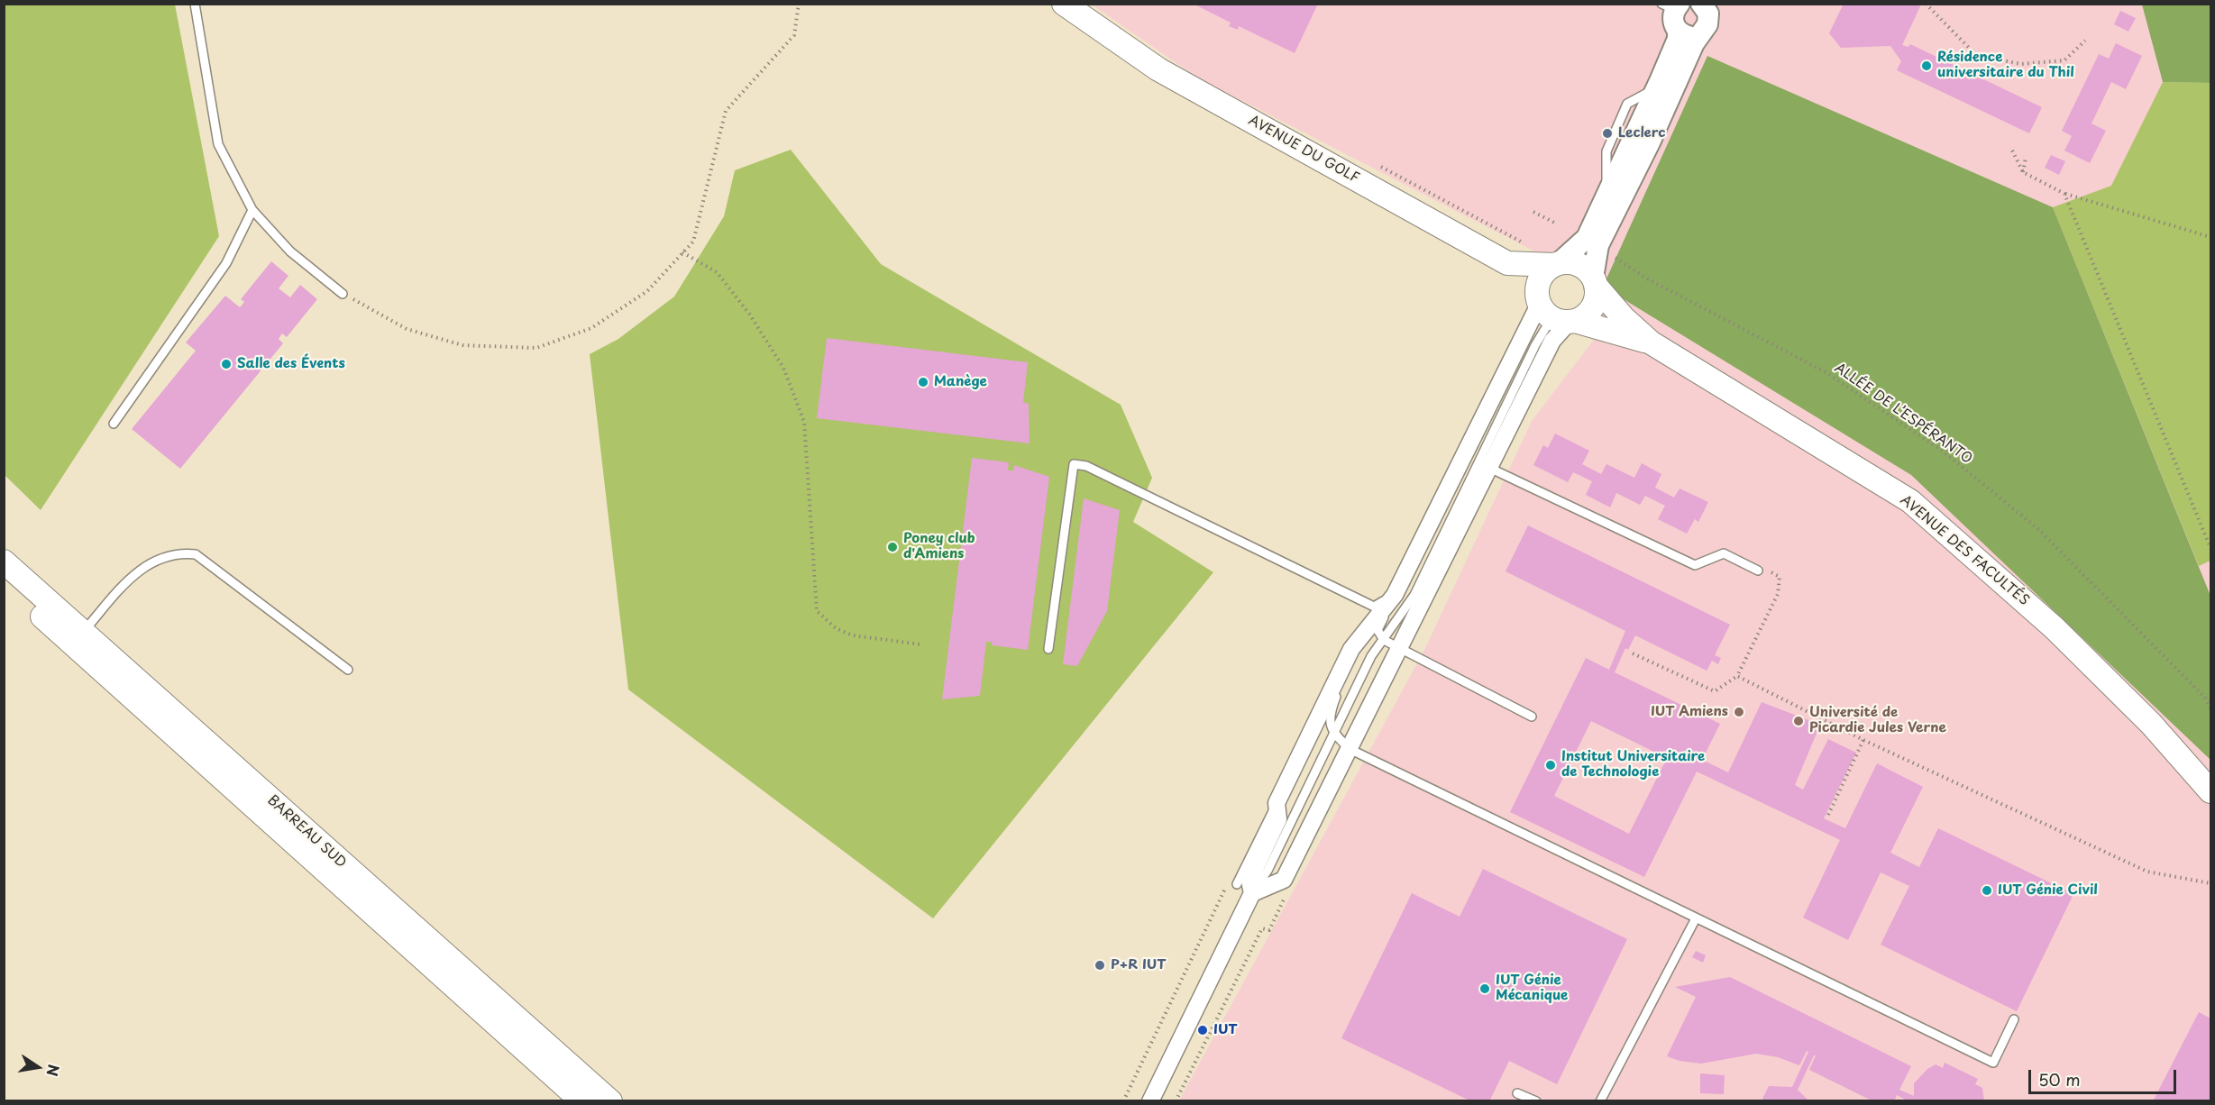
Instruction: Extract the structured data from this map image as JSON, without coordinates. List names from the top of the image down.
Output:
{
  "streets": {
    "main road": ["AVENUE DU GOLF", "AVENUE DES FACULTÉS", "BARREAU SUD"],
    "path": ["ALLÉE DE L’ESPÉRANTO"]
  },
  "crossings": [
    ["AVENUE DU GOLF", "AVENUE DES FACULTÉS"]
  ],
  "places": [
    "Résidence universitaire du Thil",
    "Leclerc",
    "Salle des Évents",
    "Manège",
    "Poney club d'Amiens",
    "IUT Amiens",
    "Université de Picardie Jules Verne",
    "Institut Universitaire de Technologie",
    "IUT Génie Civil",
    "P+R IUT",
    "IUT Génie Mécanique",
    "IUT"
  ],
  "scale_bar": "50 m",
  "north": "right"
}
